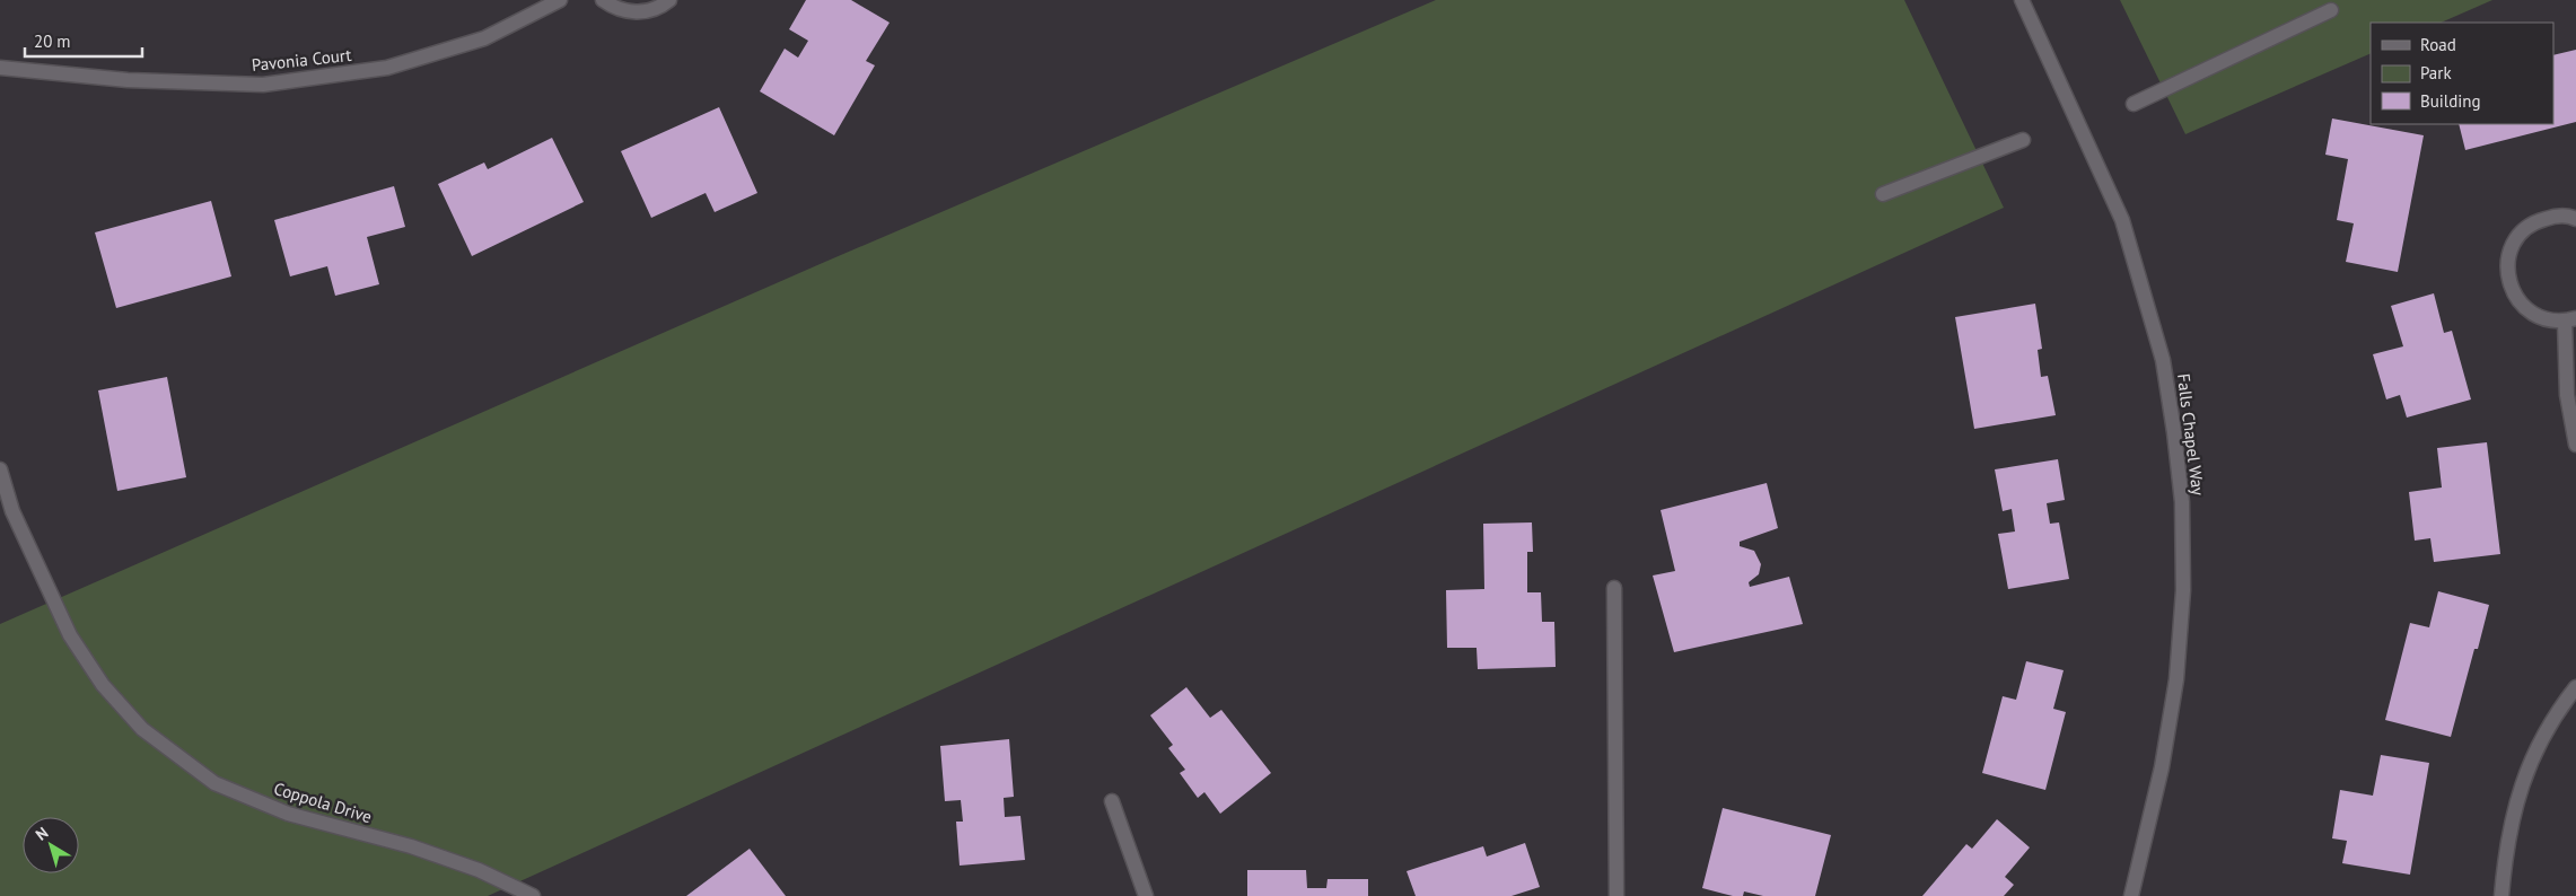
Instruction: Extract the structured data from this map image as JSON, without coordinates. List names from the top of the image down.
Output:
{
  "streets": {
    "street": ["Pavonia Court", "Falls Chapel Way", "Coppola Drive"]
  },
  "legend": ["Road", "Park", "Building"],
  "scale_bar": "20 m",
  "north": "top left"
}
